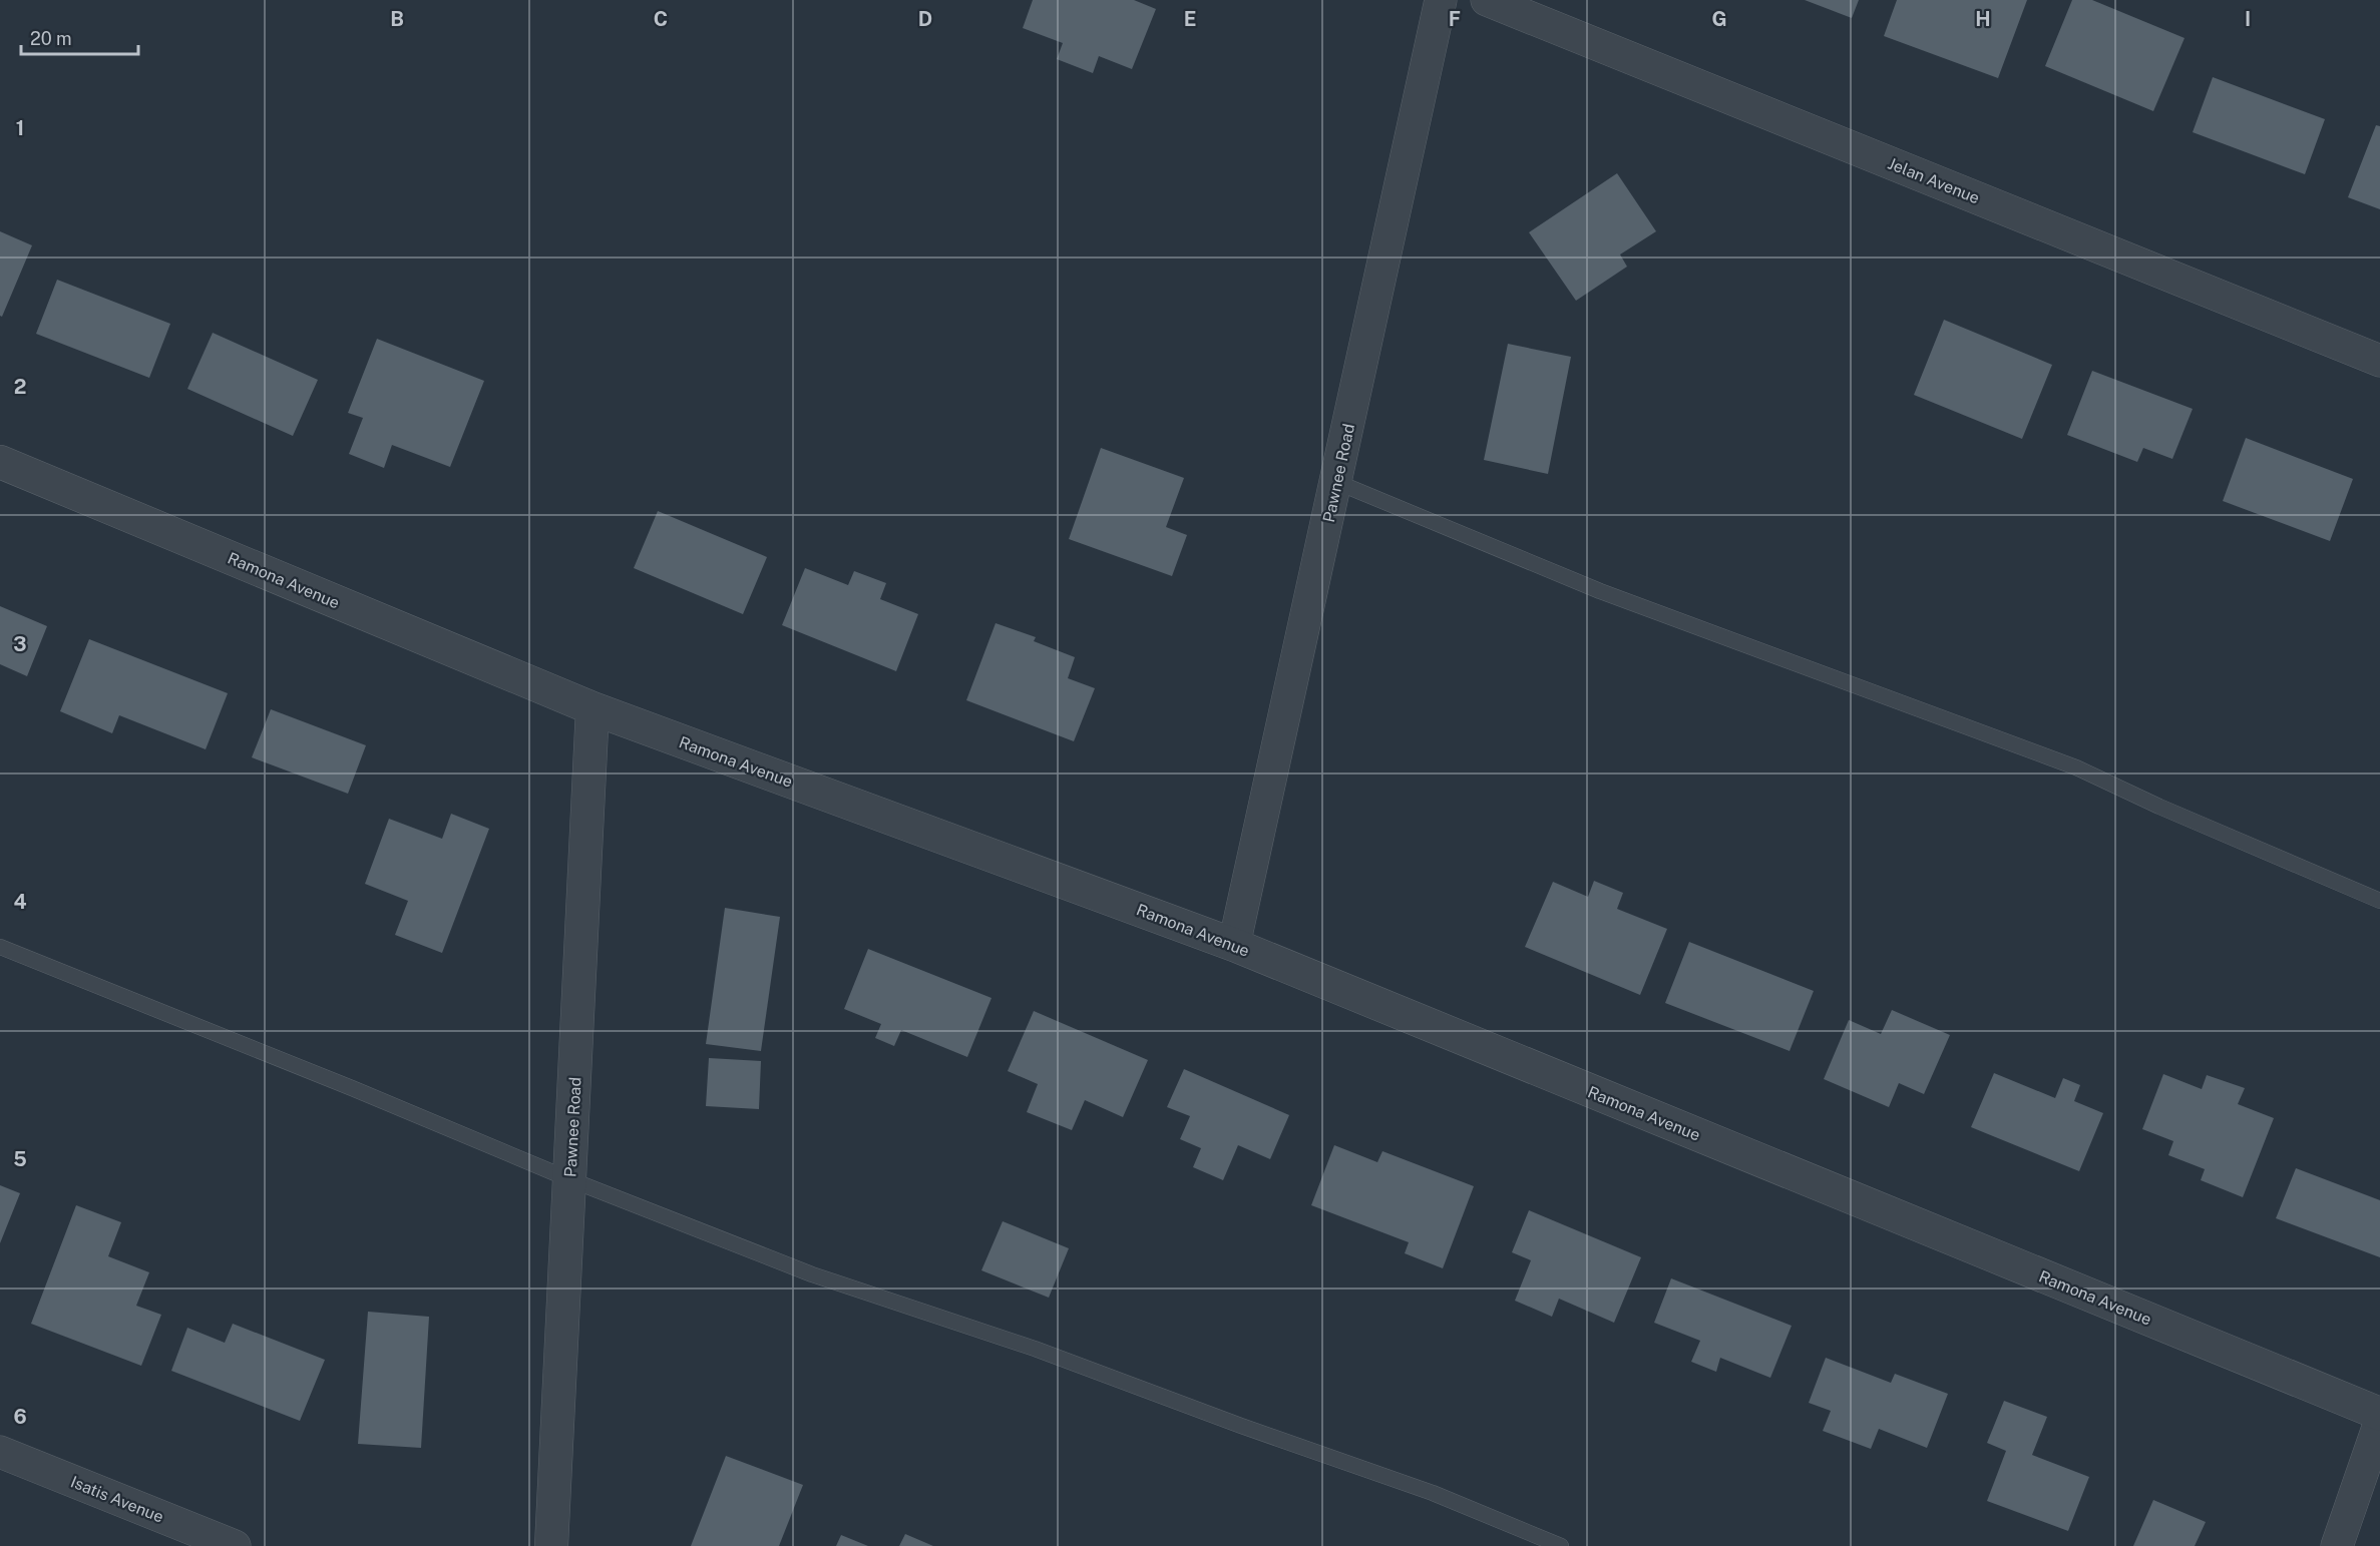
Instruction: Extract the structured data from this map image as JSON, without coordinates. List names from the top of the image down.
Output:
{
  "streets": {
    "street": [
      "Jelan Avenue",
      "Pawnee Road",
      "Ramona Avenue",
      "Isatis Avenue"
    ]
  },
  "crossings": [
    ["Pawnee Road", "Ramona Avenue"]
  ],
  "scale_bar": "20 m",
  "grid": {
    "columns": [
      "B",
      "C",
      "D",
      "E",
      "F",
      "G",
      "H",
      "I"
    ],
    "rows": [
      "1",
      "2",
      "3",
      "4",
      "5",
      "6"
    ]
  }
}
